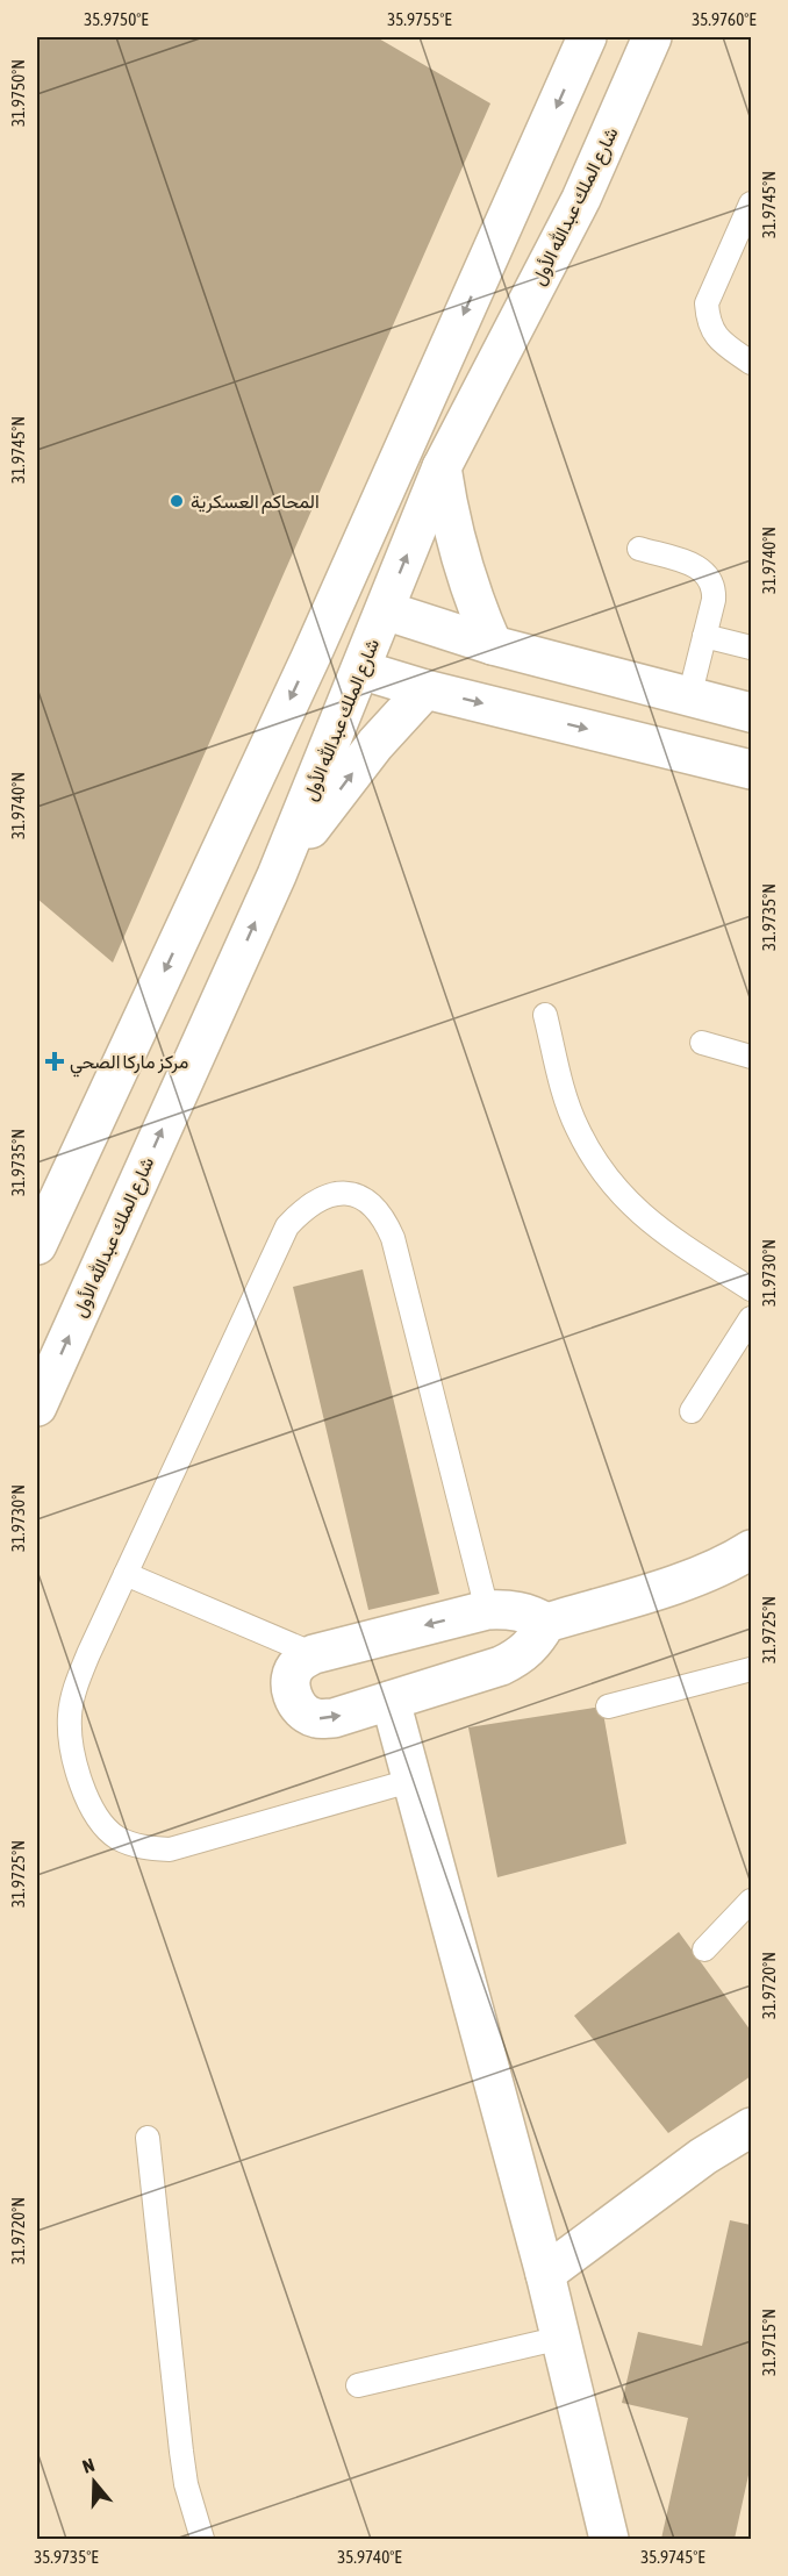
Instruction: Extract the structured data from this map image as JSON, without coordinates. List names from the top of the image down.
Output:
{
  "streets": {
    "main road": ["شارع الملك عبدالله الأول"]
  },
  "places": {
    "other": ["المحاكم العسكرية"],
    "health": ["مركز ماركا الصحي"]
  },
  "north": "top",
  "coordinates": [
    "35.9750°E",
    "35.9755°E",
    "35.9760°E",
    "31.9750°N",
    "31.9745°N",
    "31.9740°N",
    "31.9735°N",
    "31.9730°N",
    "31.9725°N",
    "31.9720°N",
    "31.9715°N",
    "35.9735°E",
    "35.9740°E",
    "35.9745°E"
  ]
}
